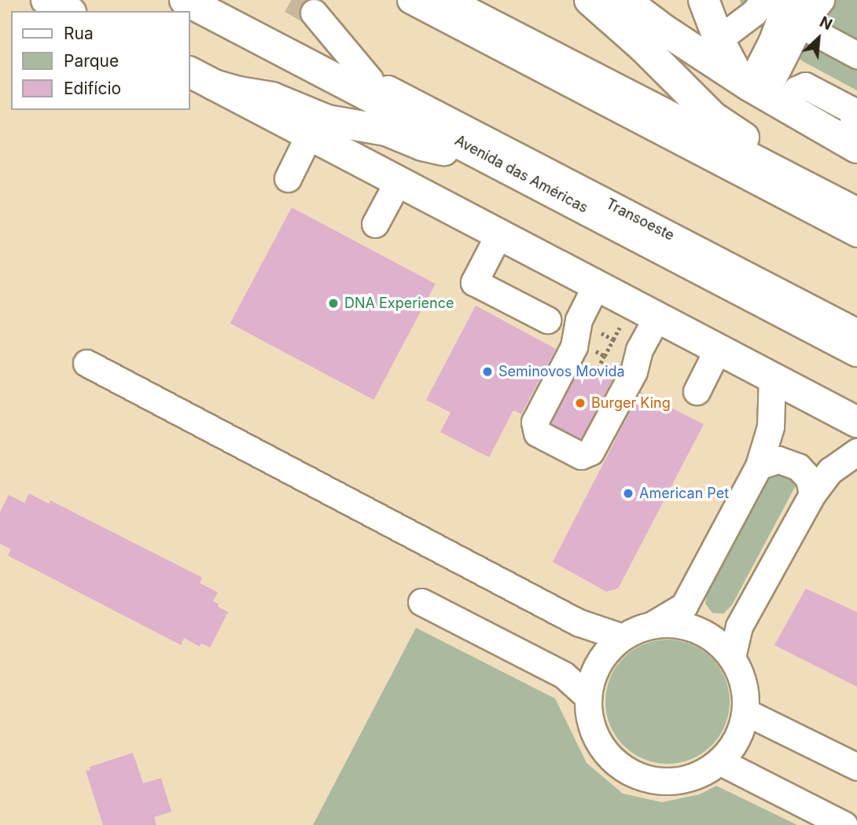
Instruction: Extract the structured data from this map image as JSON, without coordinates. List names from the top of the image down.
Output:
{
  "streets": {
    "main road": ["Avenida das Américas"],
    "street": ["Transoeste"]
  },
  "places": [
    "DNA Experience",
    "Seminovos Movida",
    "Burger King",
    "American Pet"
  ],
  "legend": ["Rua", "Parque", "Edifício"],
  "north": "top right"
}
